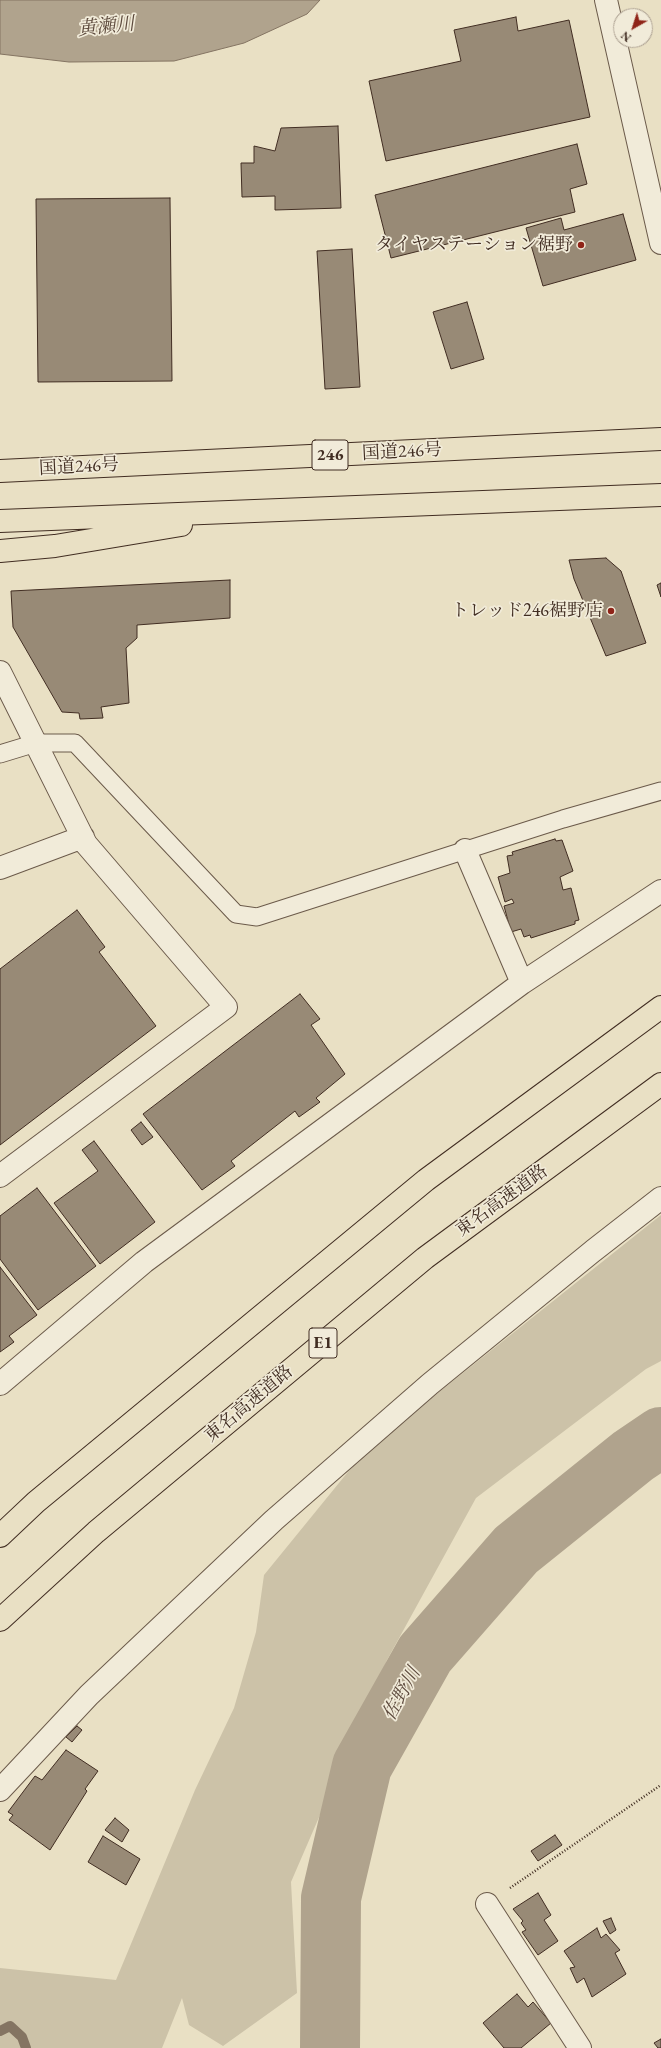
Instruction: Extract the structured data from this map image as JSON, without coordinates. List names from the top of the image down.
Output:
{
  "streets": {
    "highway": [
      "国道246号",
      "246",
      "東名高速道路",
      "E1"
    ]
  },
  "water": ["黄瀬川", "佐野川"],
  "places": ["タイヤステーション裾野", "トレッド246裾野店"],
  "north": "bottom left"
}
